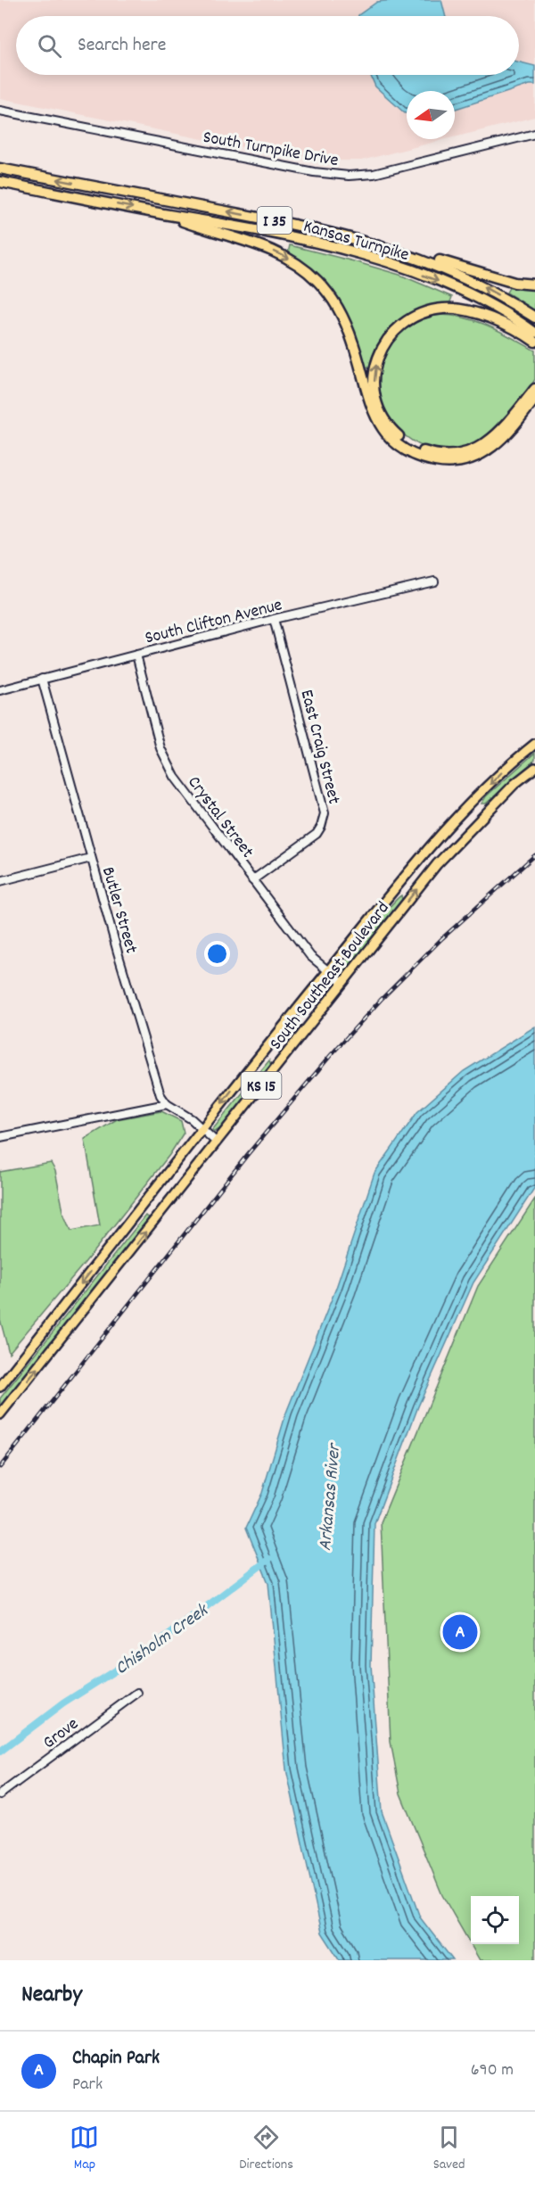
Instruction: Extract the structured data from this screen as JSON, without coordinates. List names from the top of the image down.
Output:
{
  "streets": {
    "highway": ["I 35", "Kansas Turnpike"],
    "main road": ["South Southeast Boulevard", "KS 15"],
    "street": [
      "South Turnpike Drive",
      "South Clifton Avenue",
      "East Craig Street",
      "Crystal Street",
      "Butler Street",
      "Grove"
    ]
  },
  "crossings": [
    ["South Clifton Avenue", "East Craig Street"],
    ["South Clifton Avenue", "Crystal Street"],
    ["South Clifton Avenue", "Butler Street"],
    ["East Craig Street", "Crystal Street"],
    ["Crystal Street", "South Southeast Boulevard"]
  ],
  "water": ["Arkansas River", "Chisholm Creek"],
  "north": "left",
  "page": {
    "search": "Search here",
    "pins": "A",
    "heading": "Nearby",
    "list": [
      {
        "mark": "A",
        "name": "Chapin Park",
        "note": "Park",
        "value": "690 m"
      }
    ],
    "nav": ["Map", "Directions", "Saved"]
  }
}
